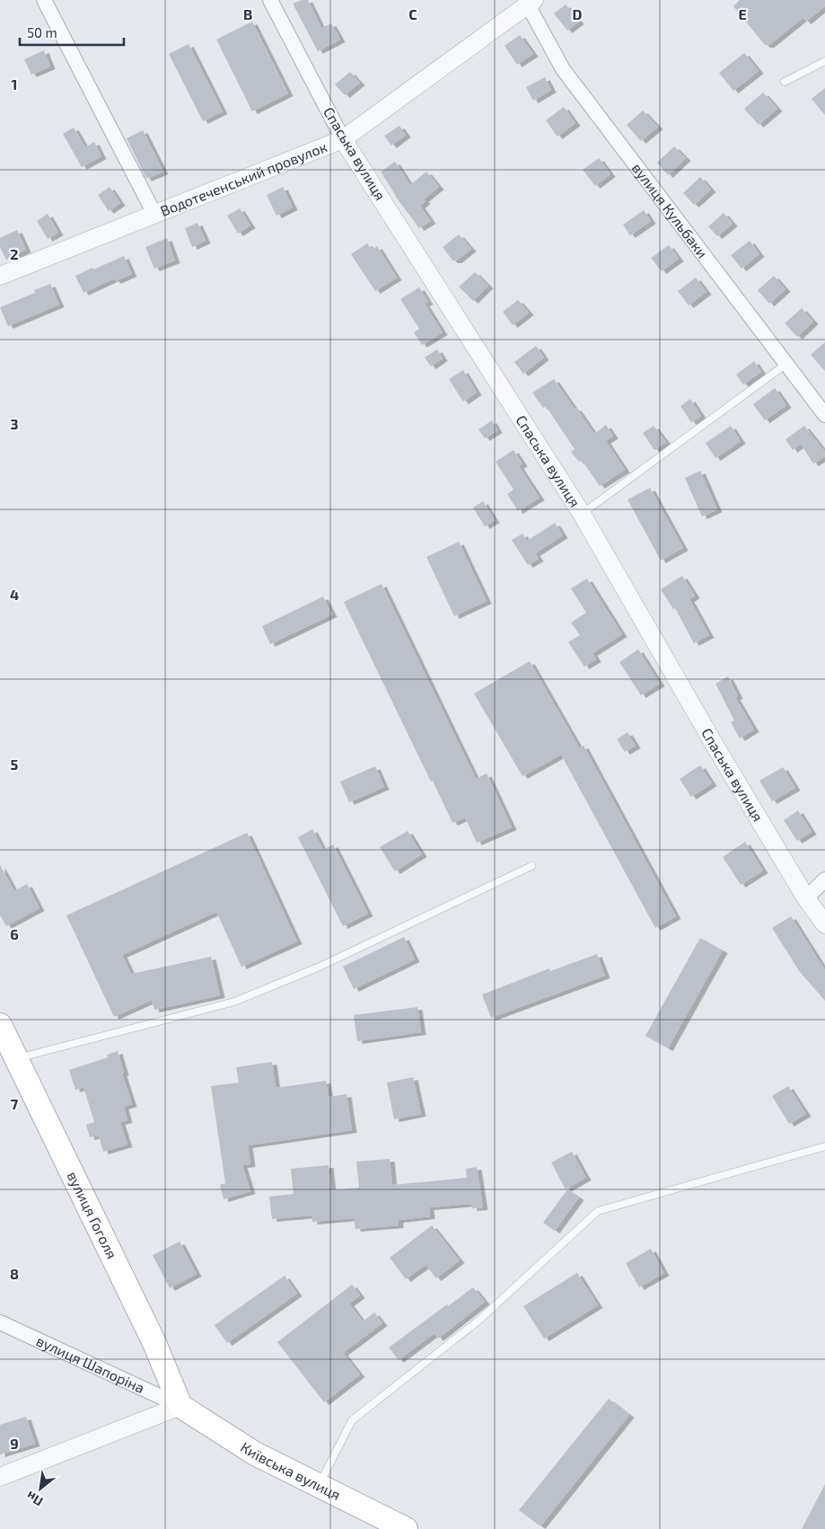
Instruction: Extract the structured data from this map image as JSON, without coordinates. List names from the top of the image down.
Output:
{
  "streets": {
    "main road": ["вулиця Гоголя", "Київська вулиця"],
    "street": [
      "Спаська вулиця",
      "Водотеченський провулок",
      "вулиця Кульбаки",
      "вулиця Шапоріна"
    ]
  },
  "crossings": [
    ["Спаська вулиця", "Водотеченський провулок"],
    ["Водотеченський провулок", "вулиця Кульбаки"],
    ["вулиця Гоголя", "вулиця Шапоріна"],
    ["вулиця Гоголя", "Київська вулиця"],
    ["вулиця Шапоріна", "Київська вулиця"]
  ],
  "scale_bar": "50 m",
  "north": "bottom left",
  "grid": {
    "columns": [
      "B",
      "C",
      "D",
      "E"
    ],
    "rows": [
      "1",
      "2",
      "3",
      "4",
      "5",
      "6",
      "7",
      "8",
      "9"
    ]
  }
}
